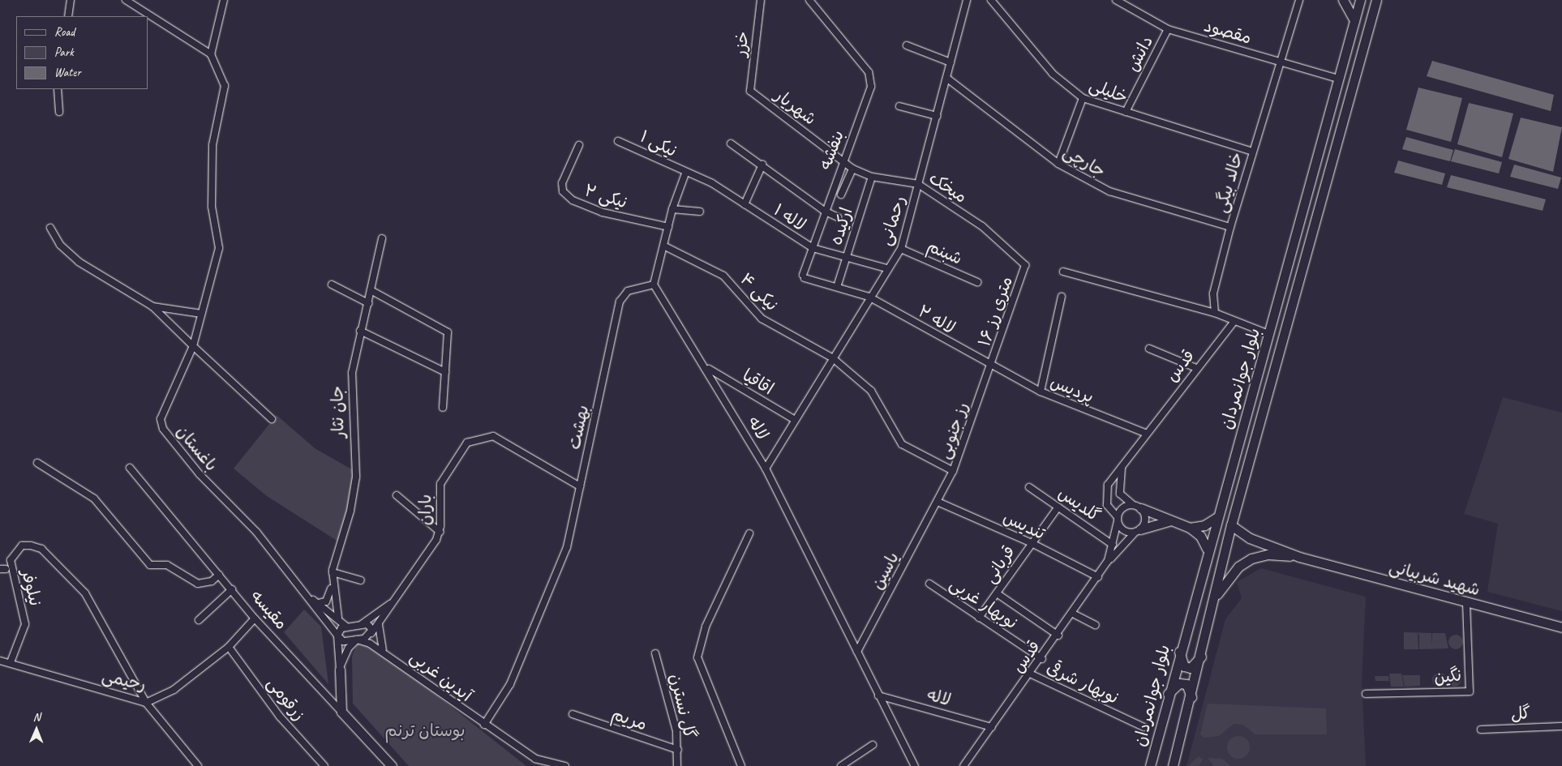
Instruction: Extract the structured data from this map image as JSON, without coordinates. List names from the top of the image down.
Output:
{
  "streets": {
    "main road": ["بلوار جوانمردان", "شهید شربیانی", "مقیسه"],
    "street": [
      "مقصود",
      "خزر",
      "دانش",
      "خلیلی",
      "شهریار",
      "نیکی ۱",
      "بنفشه",
      "جارچی",
      "خالد بیگی",
      "میخک",
      "نیکی ۲",
      "لاله ۱",
      "رحمانی",
      "ارکیده",
      "شبنم",
      "نیکی ۴",
      "۱۶ متری رز",
      "لاله ۲",
      "قدس",
      "اقاقیا",
      "پردیس",
      "جان نثار",
      "بهشت",
      "لاله",
      "رز جنوبی",
      "باغستان",
      "گلدیس",
      "باران",
      "تندیس",
      "قربانی",
      "یاسین",
      "نیلوفر",
      "نوبهار غربی",
      "آیدین غربی",
      "نگین",
      "رحیمی",
      "نوبهار شرقی",
      "زرقومی",
      "گل نسترن",
      "گل",
      "مریم"
    ]
  },
  "crossings": [
    ["مقصود", "دانش"],
    ["مقصود", "خالد بیگی"],
    ["مقصود", "بلوار جوانمردان"],
    ["خزر", "شهریار"],
    ["دانش", "خلیلی"],
    ["خلیلی", "خالد بیگی"],
    ["شهریار", "بنفشه"],
    ["شهریار", "میخک"],
    ["نیکی ۱", "لاله ۱"],
    ["بنفشه", "میخک"],
    ["بنفشه", "لاله ۱"],
    ["بنفشه", "لاله ۲"],
    ["جارچی", "خالد بیگی"],
    ["جارچی", "رحمانی"],
    ["میخک", "رحمانی"],
    ["میخک", "ارکیده"],
    ["میخک", "۱۶ متری رز"],
    ["لاله ۱", "رحمانی"],
    ["لاله ۱", "ارکیده"],
    ["رحمانی", "شبنم"],
    ["رحمانی", "نیکی ۴"],
    ["رحمانی", "لاله ۲"],
    ["رحمانی", "اقاقیا"],
    ["رحمانی", "لاله"],
    ["نیکی ۴", "رز جنوبی"],
    ["۱۶ متری رز", "لاله ۲"],
    ["۱۶ متری رز", "پردیس"],
    ["۱۶ متری رز", "رز جنوبی"],
    ["لاله ۲", "پردیس"],
    ["لاله ۲", "رز جنوبی"],
    ["قدس", "پردیس"],
    ["قدس", "لاله"],
    ["قدس", "گلدیس"],
    ["قدس", "تندیس"],
    ["قدس", "نوبهار غربی"],
    ["قدس", "نوبهار شرقی"],
    ["بلوار جوانمردان", "شهید شربیانی"],
    ["اقاقیا", "لاله"],
    ["پردیس", "رز جنوبی"],
    ["بهشت", "لاله"],
    ["بهشت", "باران"],
    ["بهشت", "آیدین غربی"],
    ["لاله", "یاسین"],
    ["رز جنوبی", "تندیس"],
    ["رز جنوبی", "یاسین"],
    ["گلدیس", "قربانی"],
    ["تندیس", "قربانی"],
    ["تندیس", "یاسین"],
    ["قربانی", "نوبهار غربی"],
    ["شهید شربیانی", "نگین"],
    ["نیلوفر", "رحیمی"],
    ["مقیسه", "رحیمی"],
    ["رحیمی", "زرقومی"],
    ["گل نسترن", "مریم"]
  ],
  "parks": ["بوستان ترنم"],
  "legend": ["Road", "Park", "Water"],
  "north": "top"
}
